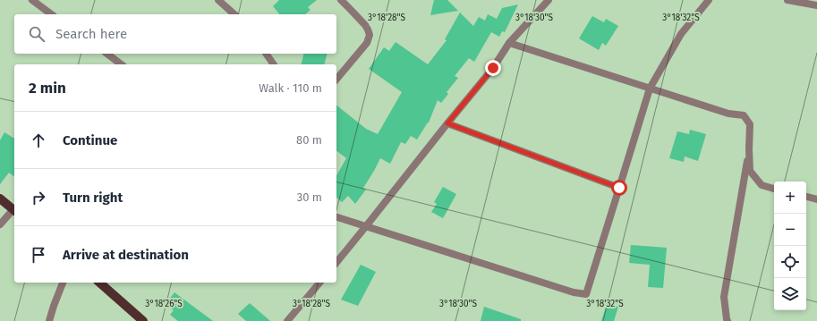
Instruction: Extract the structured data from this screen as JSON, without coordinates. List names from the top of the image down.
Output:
{
  "page": {
    "search": "Search here",
    "heading": ["2 min", "Walk · 110 m"],
    "list": [
      ["Continue", "80 m"],
      ["Turn right", "30 m"],
      "Arrive at destination"
    ],
    "map_buttons": ["+", "−"]
  },
  "coordinates": [
    "3°18'28\"S",
    "3°18'30\"S",
    "3°18'32\"S",
    "3°18'26\"S"
  ]
}
